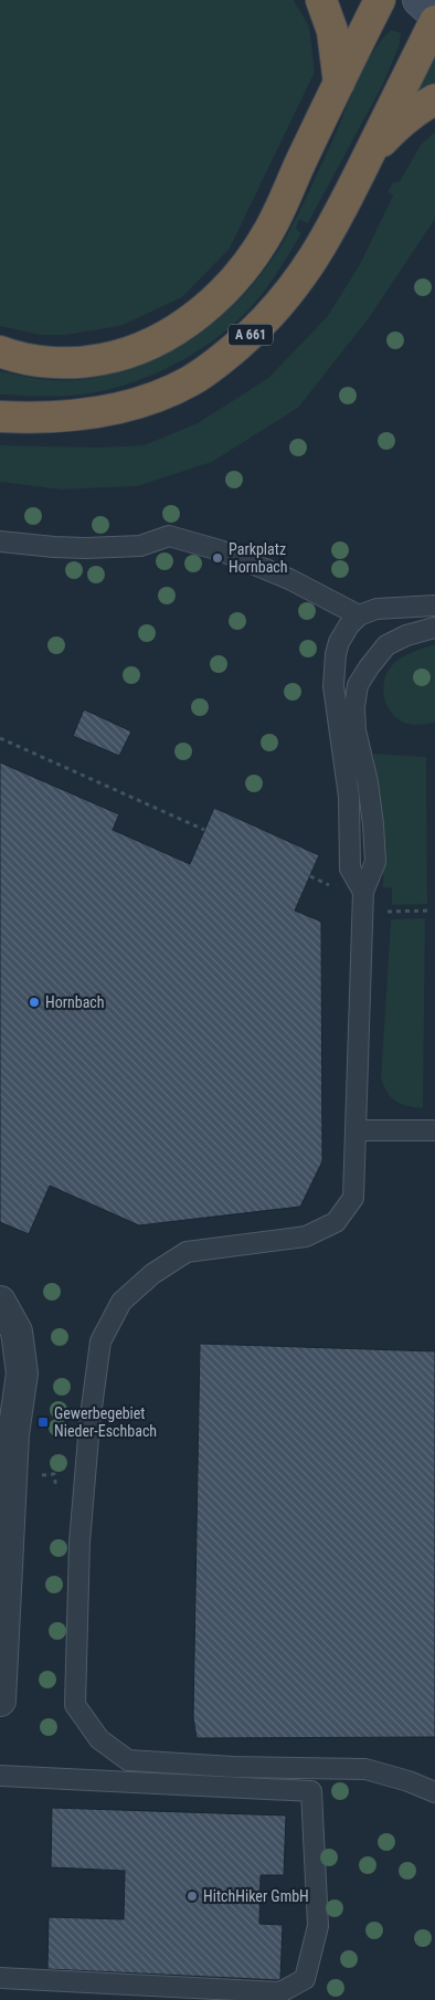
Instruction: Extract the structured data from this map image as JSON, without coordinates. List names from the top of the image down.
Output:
{
  "streets": {
    "highway": ["A 661"]
  },
  "places": {
    "other": ["Parkplatz Hornbach", "Hornbach", "HitchHiker GmbH"],
    "transit": ["Gewerbegebiet Nieder-Eschbach"]
  }
}
